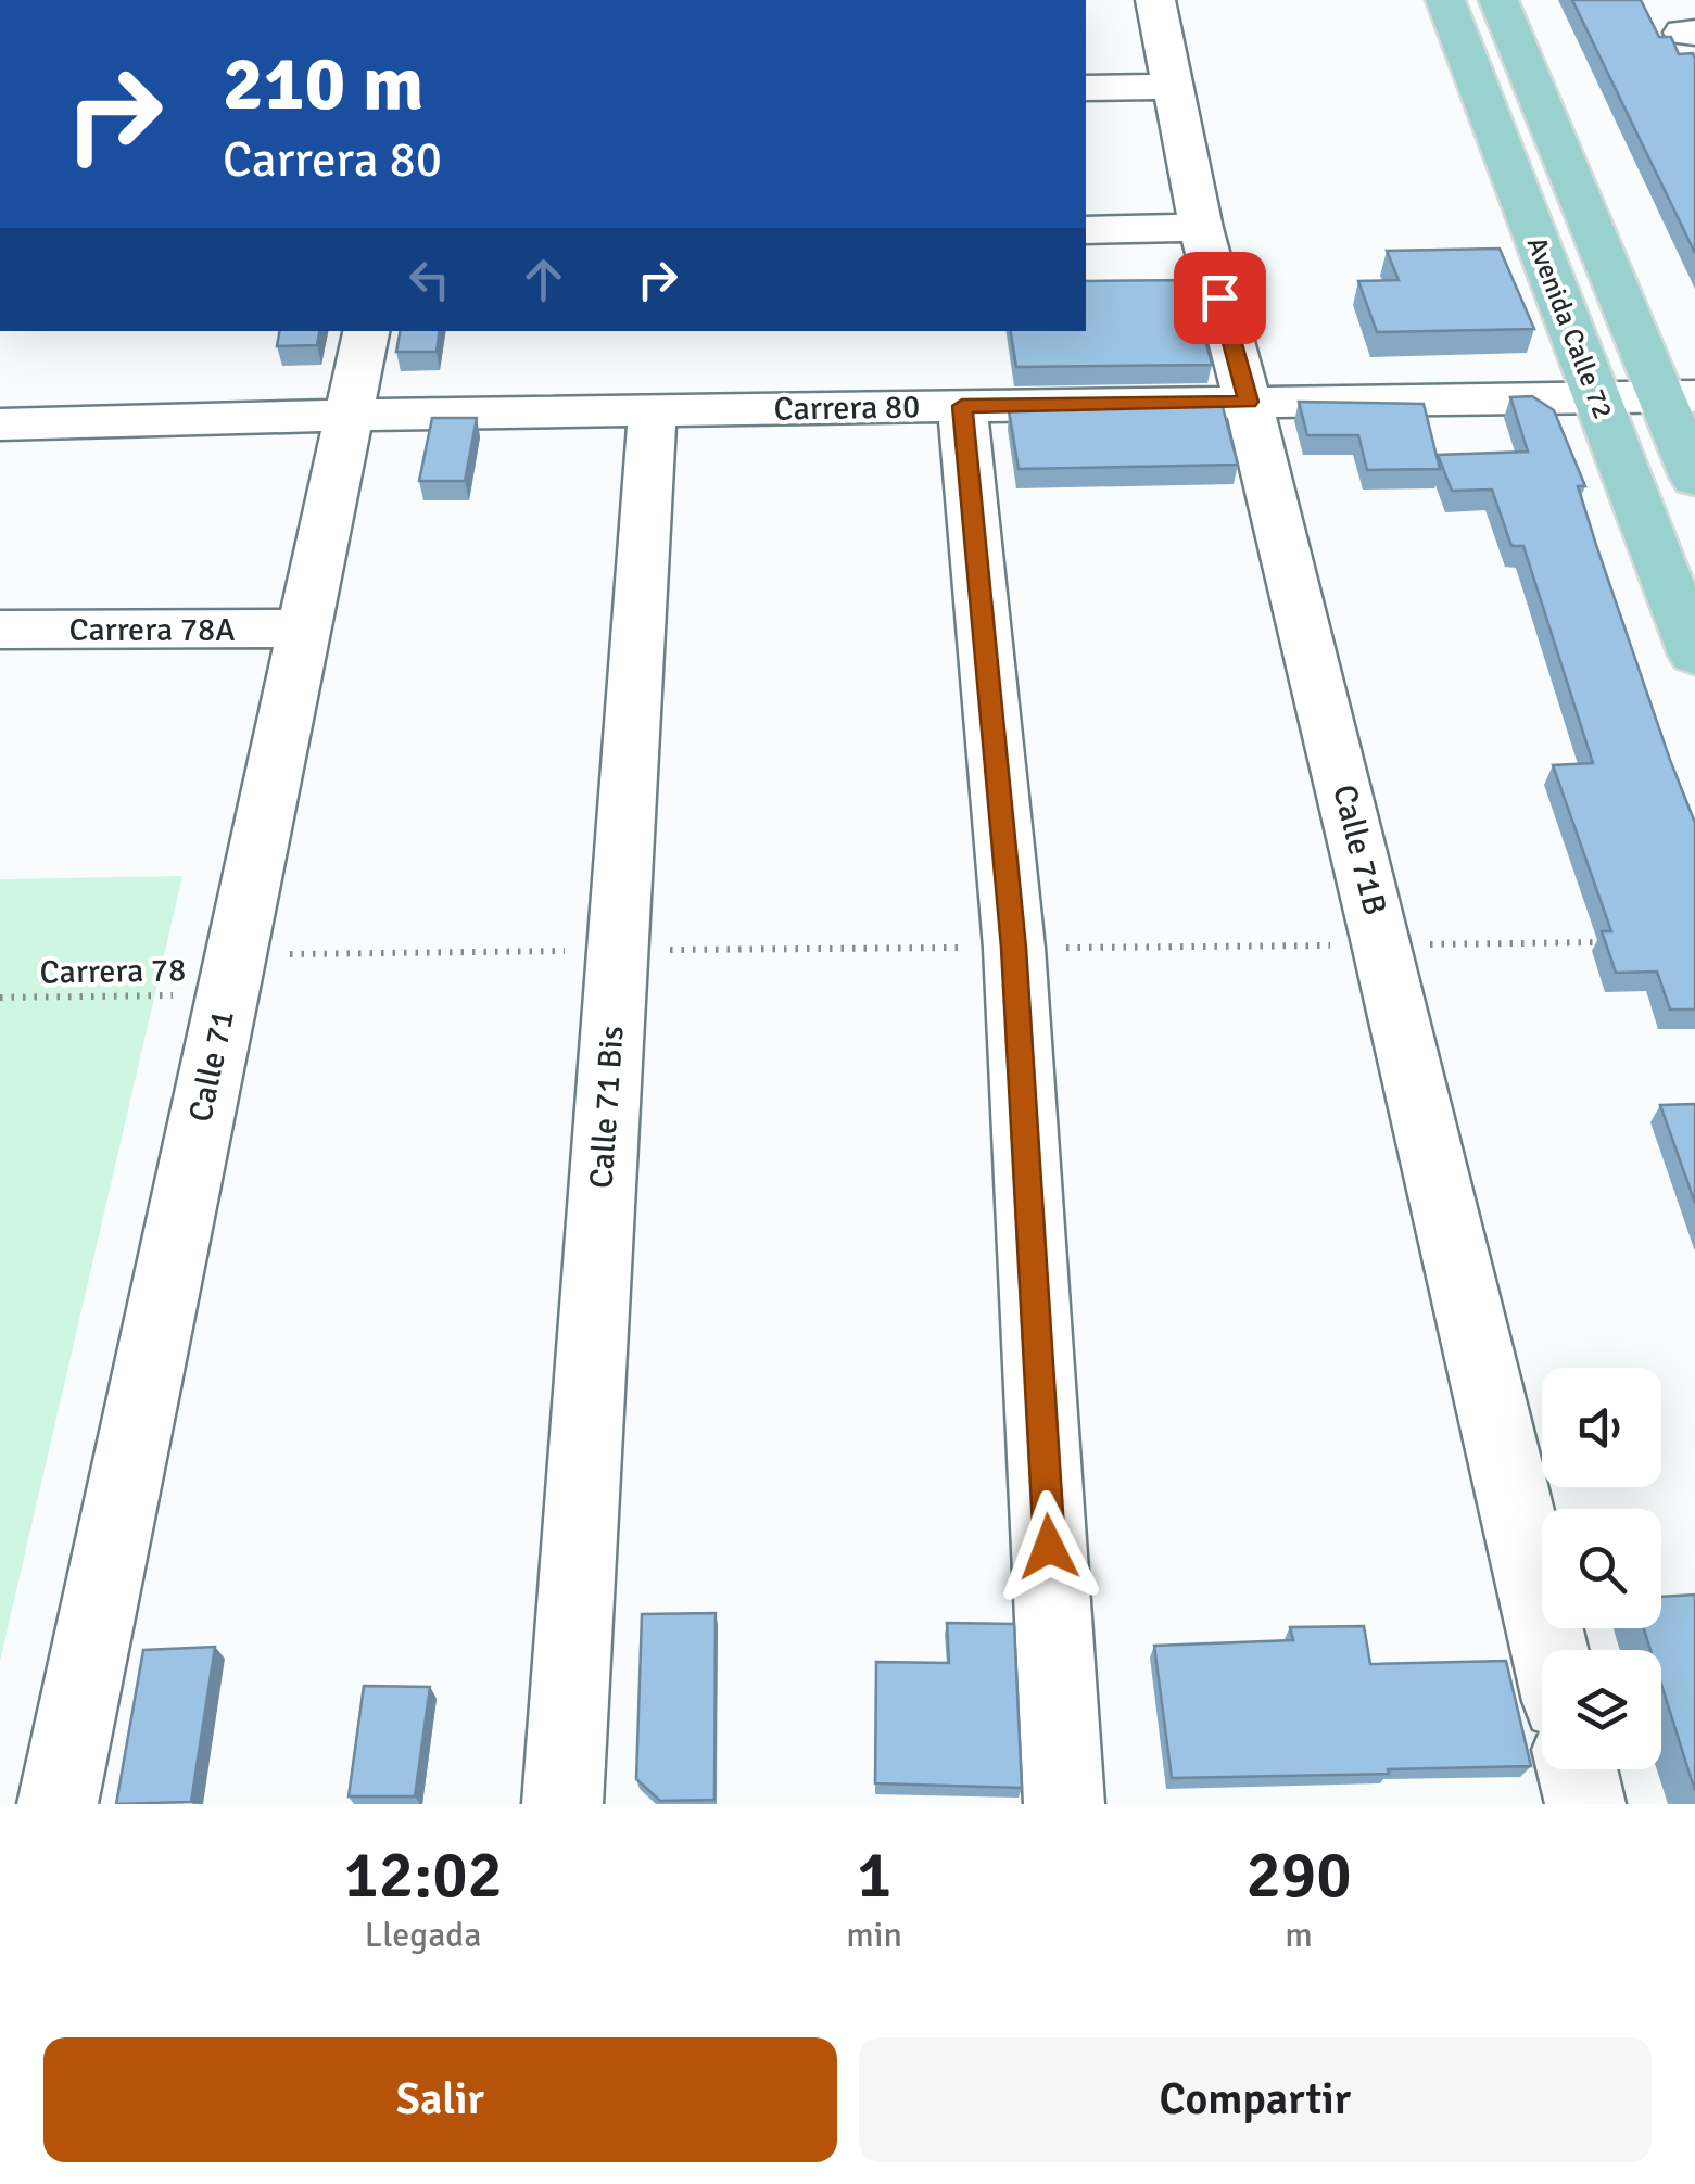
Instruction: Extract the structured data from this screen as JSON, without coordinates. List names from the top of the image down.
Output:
{
  "streets": {
    "main road": ["Avenida Calle 72"],
    "street": [
      "Carrera 80",
      "Carrera 78A",
      "Calle 71B",
      "Calle 71",
      "Calle 71 Bis"
    ],
    "path": ["Carrera 78"]
  },
  "crossings": [
    ["Avenida Calle 72", "Carrera 80"],
    ["Carrera 80", "Calle 71B"],
    ["Carrera 80", "Calle 71"],
    ["Carrera 80", "Calle 71 Bis"],
    ["Carrera 78A", "Calle 71"],
    ["Carrera 78", "Calle 71"]
  ],
  "page": {
    "turn": ["210 m", "Carrera 80"],
    "eta": [
      "12:02",
      "Llegada",
      "1",
      "min",
      "290",
      "m"
    ],
    "buttons": ["Salir", "Compartir"]
  }
}
